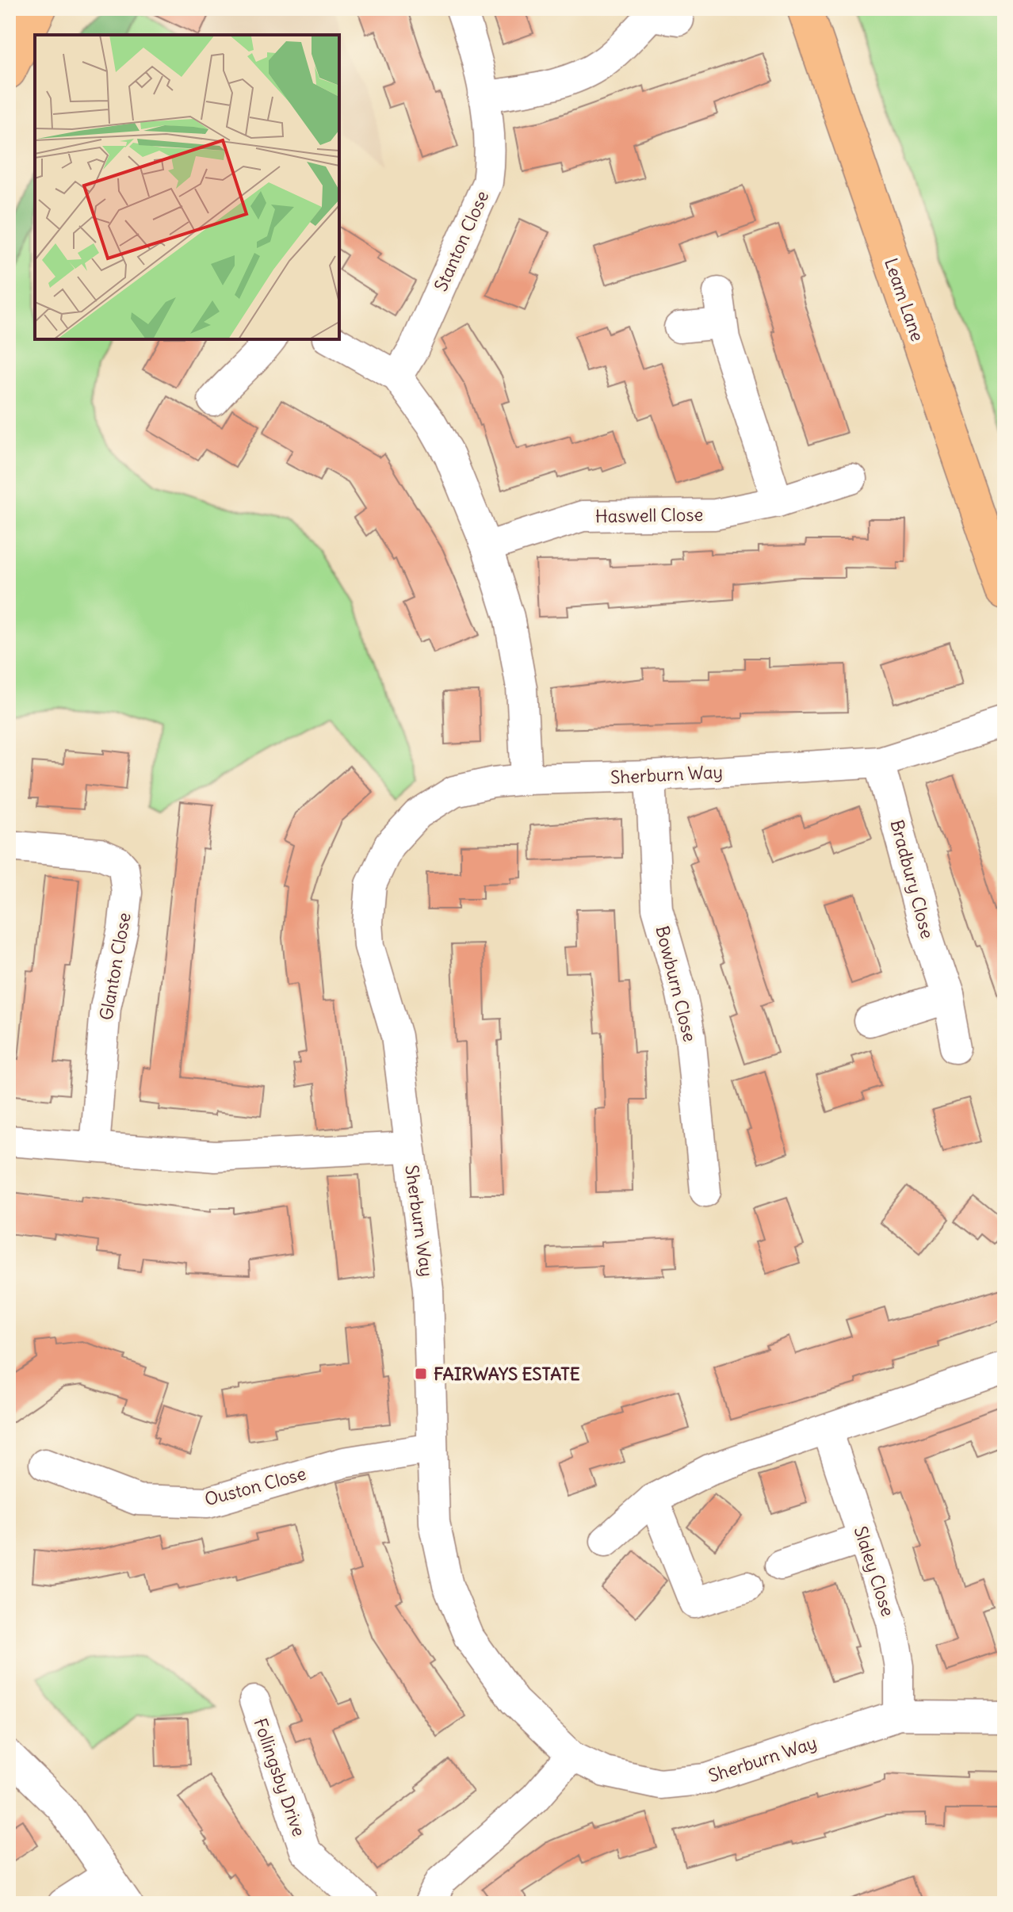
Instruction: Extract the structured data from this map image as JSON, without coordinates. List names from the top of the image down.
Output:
{
  "streets": {
    "main road": ["Leam Lane"],
    "street": [
      "Stanton Close",
      "Haswell Close",
      "Sherburn Way",
      "Bradbury Close",
      "Glanton Close",
      "Bowburn Close",
      "Ouston Close",
      "Slaley Close",
      "Follingsby Drive"
    ]
  },
  "crossings": [
    ["Sherburn Way", "Bradbury Close"],
    ["Sherburn Way", "Bowburn Close"],
    ["Sherburn Way", "Ouston Close"],
    ["Sherburn Way", "Slaley Close"]
  ],
  "places": {
    "transit": ["FAIRWAYS ESTATE"]
  }
}
